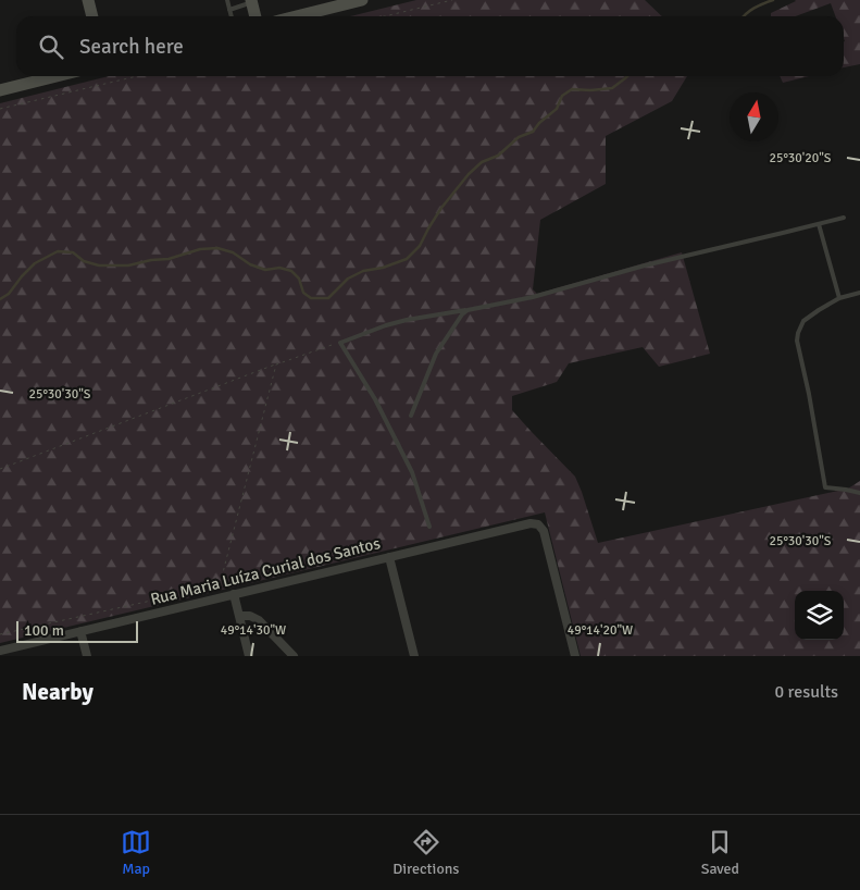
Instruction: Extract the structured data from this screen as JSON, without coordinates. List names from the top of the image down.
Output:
{
  "streets": {
    "street": ["Rua Maria Luíza Curial dos Santos"]
  },
  "scale_bar": "100 m",
  "north": "top",
  "page": {
    "search": "Search here",
    "scale": "100 m",
    "heading": ["Nearby", "0 results"],
    "nav": ["Map", "Directions", "Saved"]
  },
  "coordinates": [
    "25°30'20\"S",
    "25°30'30\"S",
    "49°14'30\"W",
    "49°14'20\"W"
  ]
}
